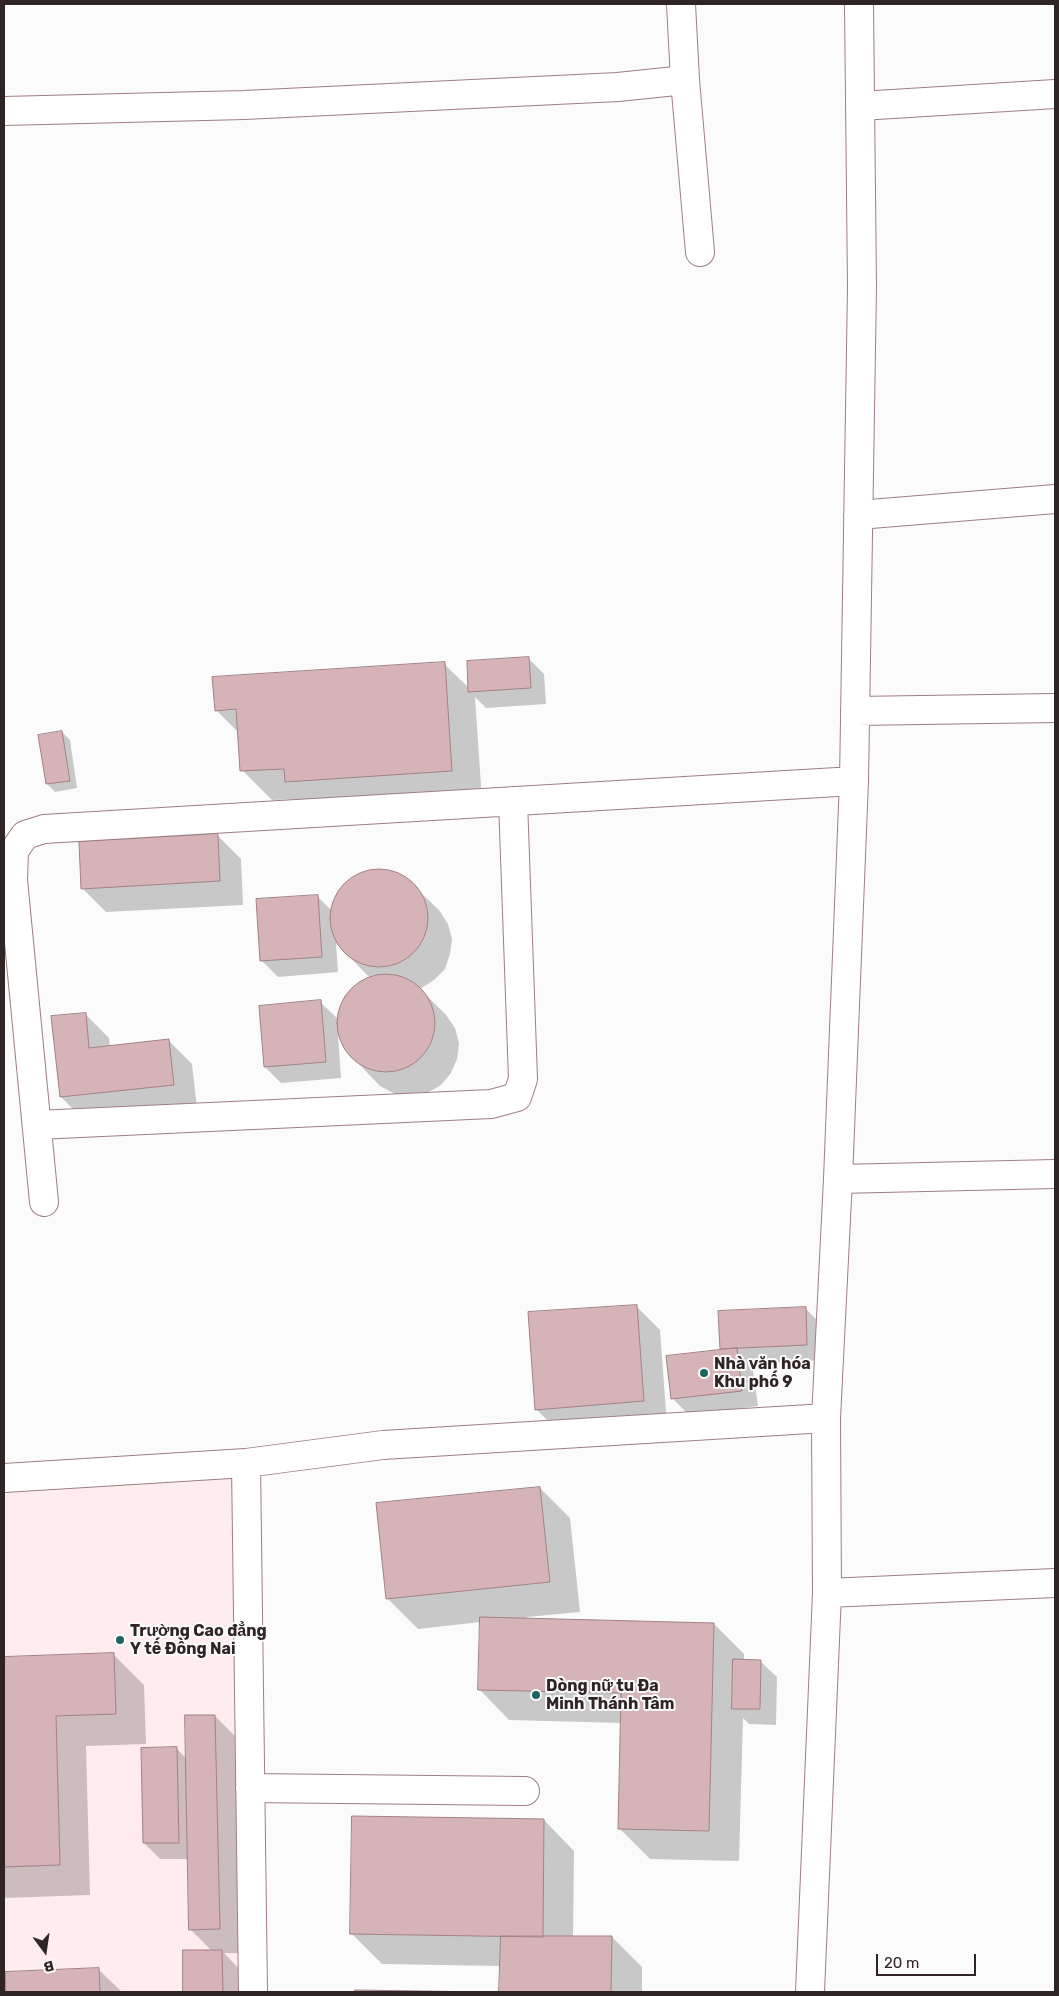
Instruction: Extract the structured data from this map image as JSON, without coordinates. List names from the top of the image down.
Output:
{
  "places": ["Nhà văn hóa Khu phố 9", "Trường Cao đẳng Y tế Đồng Nai", "Dòng nữ tu Đa Minh Thánh Tâm"],
  "scale_bar": "20 m",
  "north": "bottom"
}
